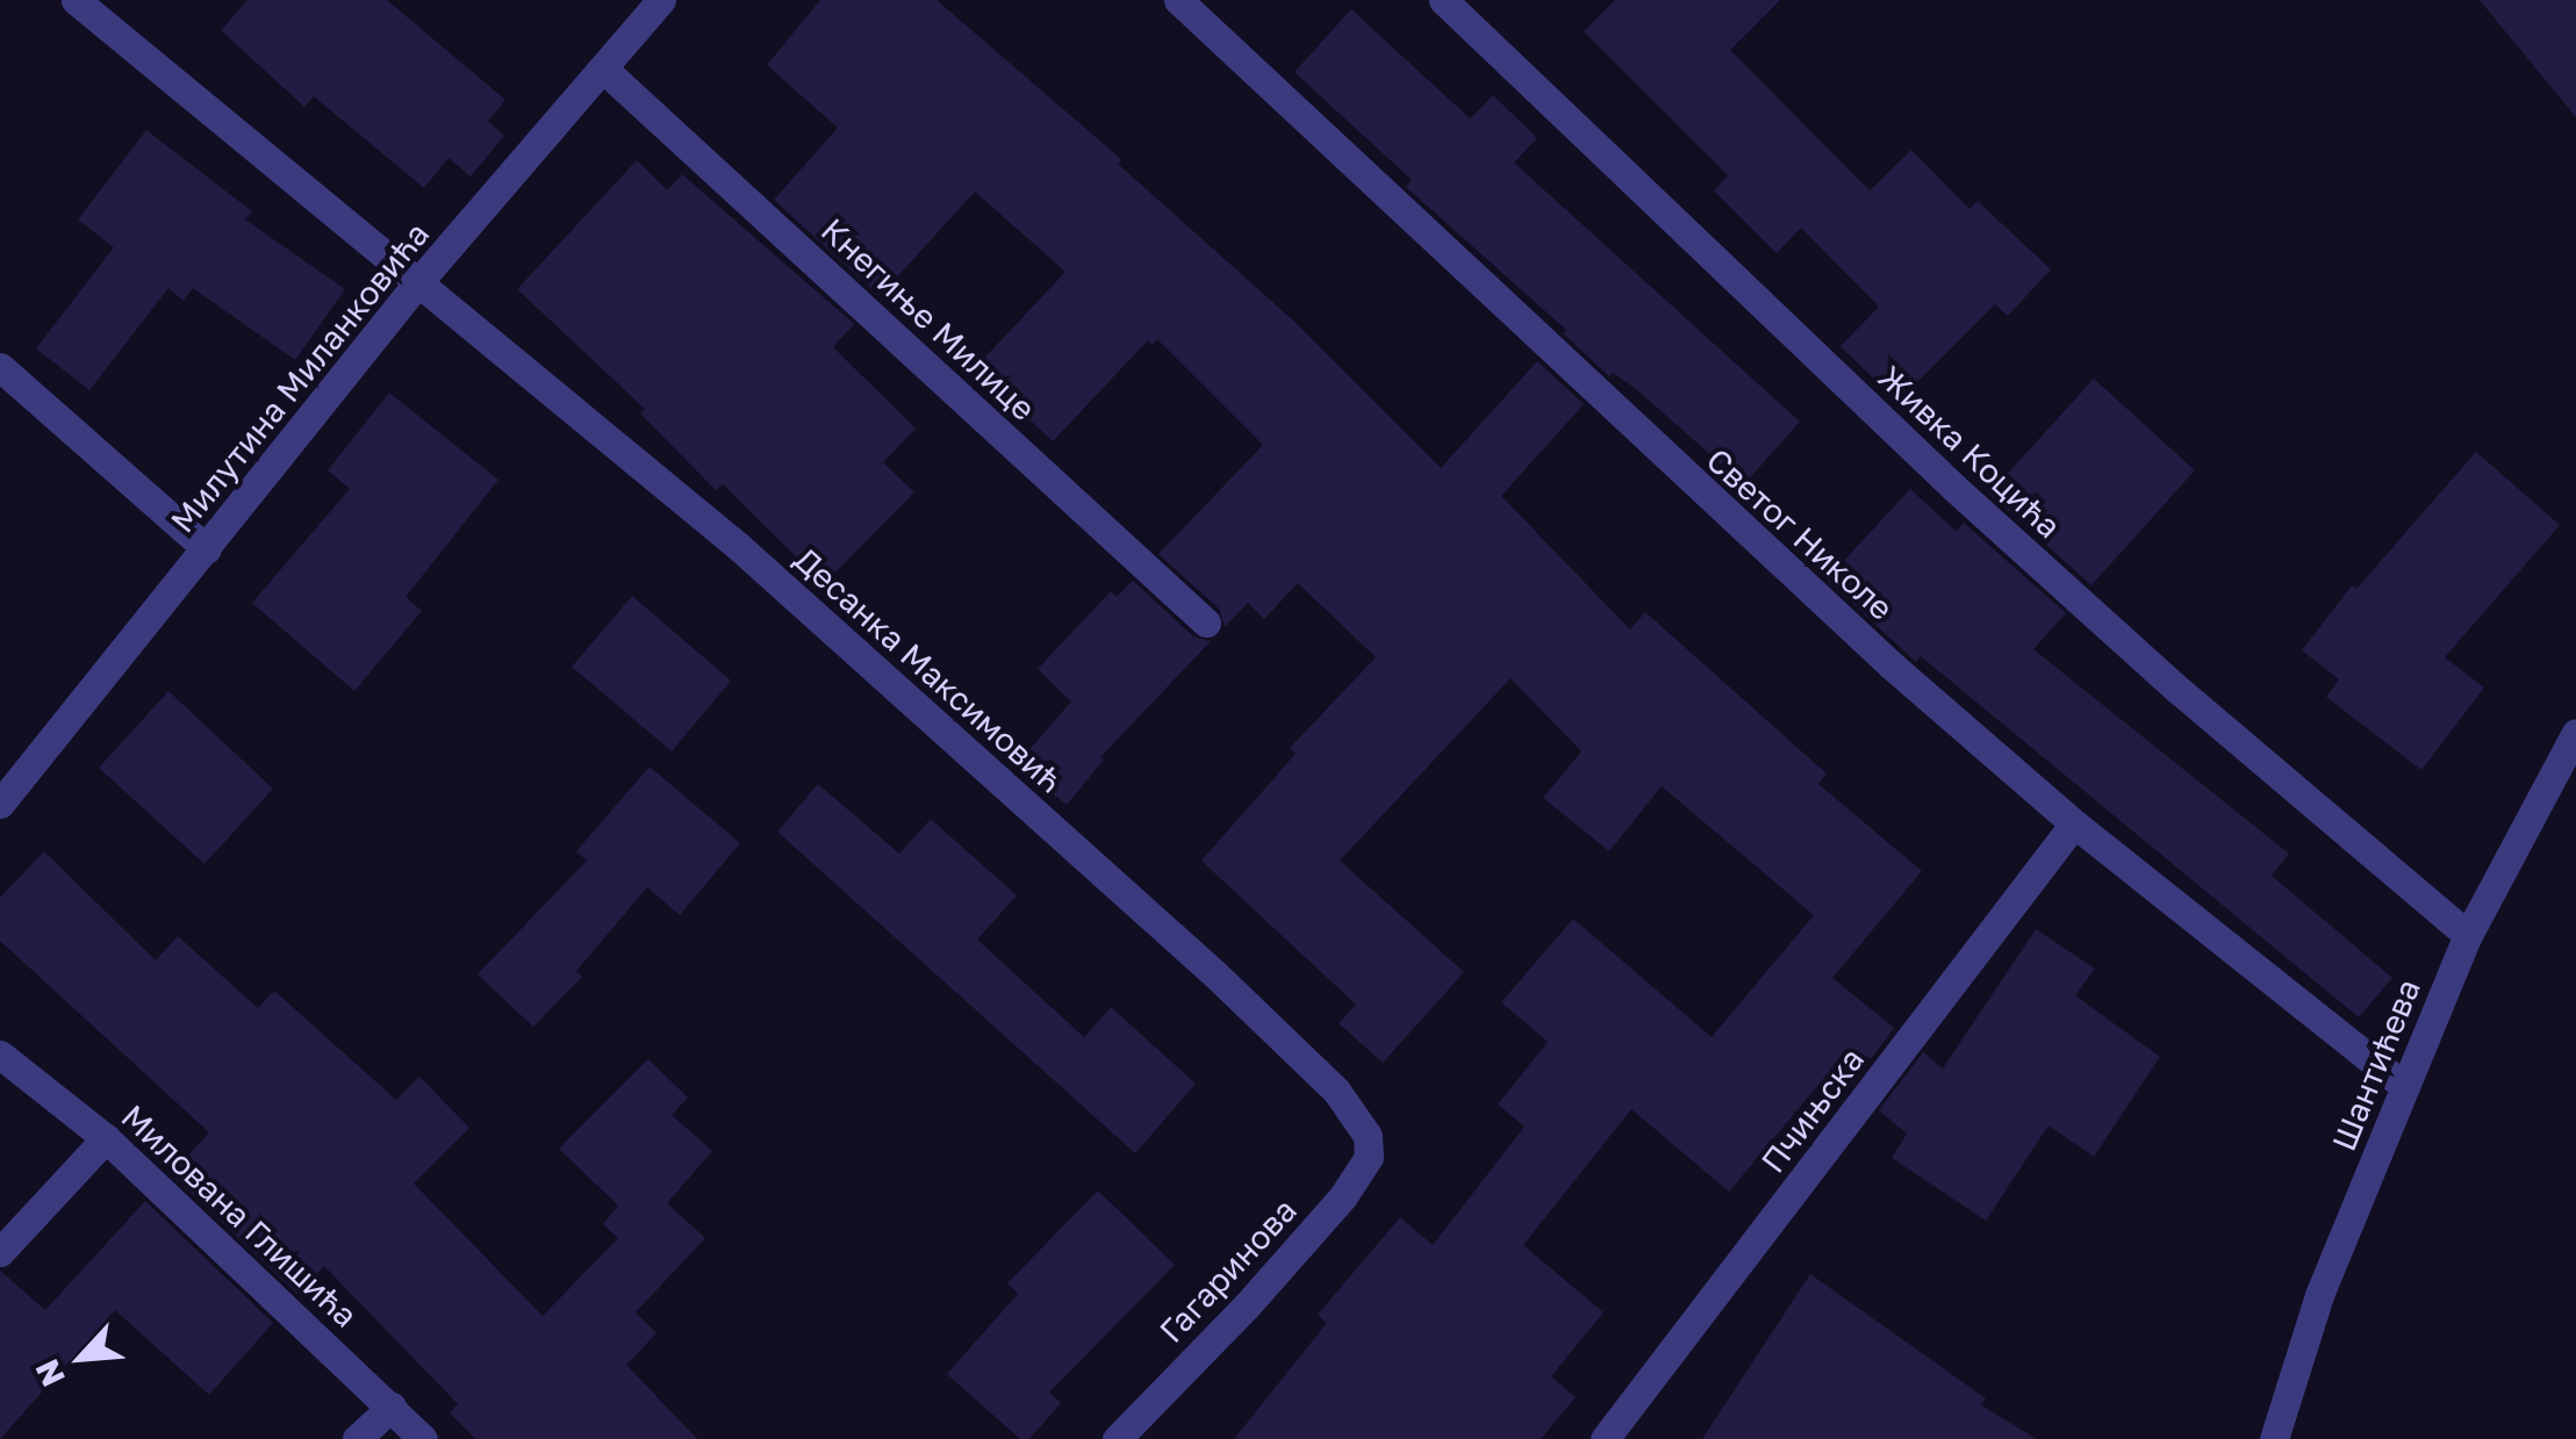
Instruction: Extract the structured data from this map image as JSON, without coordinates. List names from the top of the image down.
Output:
{
  "streets": {
    "street": [
      "Кнегиње Милице",
      "Милутина Миланковића",
      "Живка Коцића",
      "Светог Николе",
      "Десанка Максимовић",
      "Шантићева",
      "Пчињска",
      "Милована Глишића",
      "Гагаринова"
    ]
  },
  "crossings": [
    ["Кнегиње Милице", "Милутина Миланковића"],
    ["Милутина Миланковића", "Десанка Максимовић"],
    ["Живка Коцића", "Шантићева"],
    ["Светог Николе", "Шантићева"],
    ["Светог Николе", "Пчињска"],
    ["Десанка Максимовић", "Гагаринова"]
  ],
  "north": "bottom left"
}
